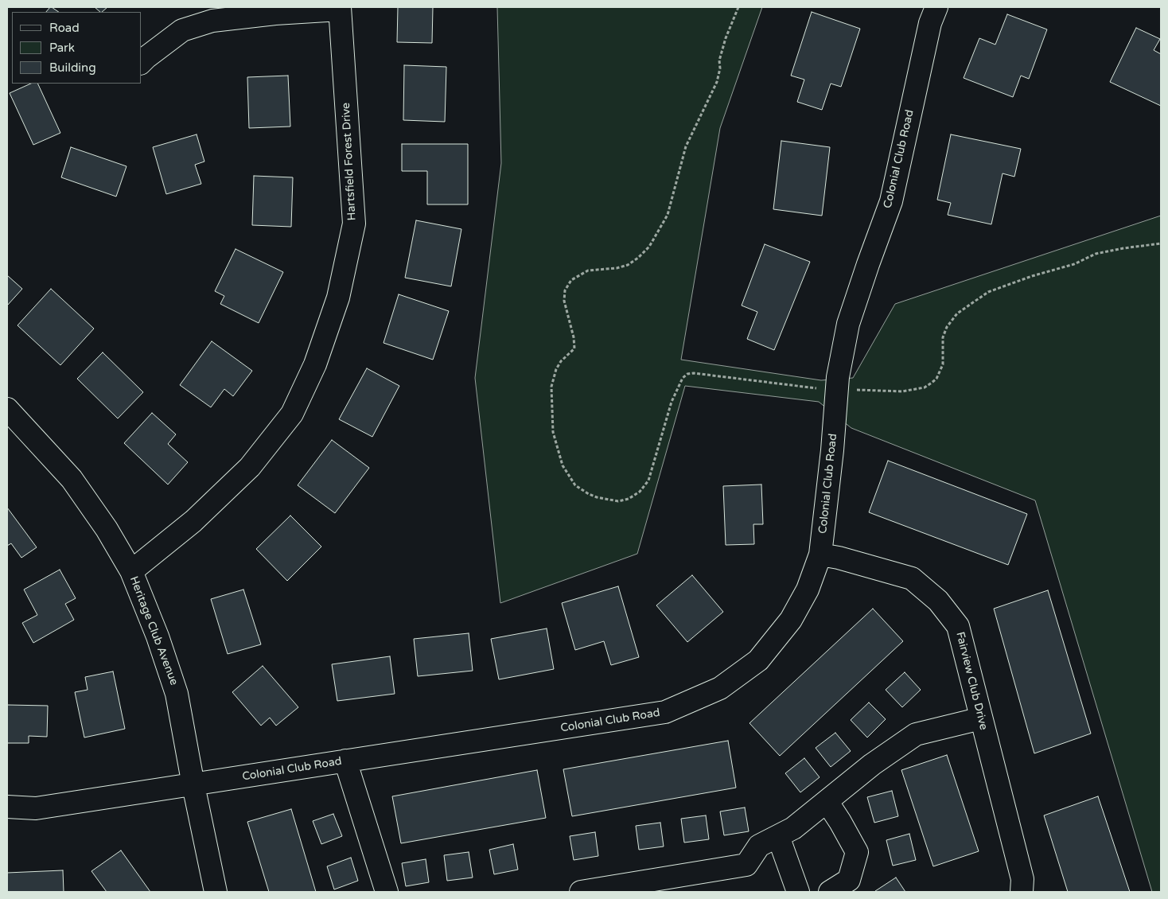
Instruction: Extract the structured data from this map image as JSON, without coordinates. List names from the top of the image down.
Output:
{
  "streets": {
    "street": [
      "Colonial Club Road",
      "Hartsfield Forest Drive",
      "Heritage Club Avenue",
      "Fairview Club Drive"
    ]
  },
  "crossings": [
    ["Colonial Club Road", "Heritage Club Avenue"],
    ["Colonial Club Road", "Fairview Club Drive"],
    ["Hartsfield Forest Drive", "Heritage Club Avenue"]
  ],
  "legend": ["Road", "Park", "Building"]
}
